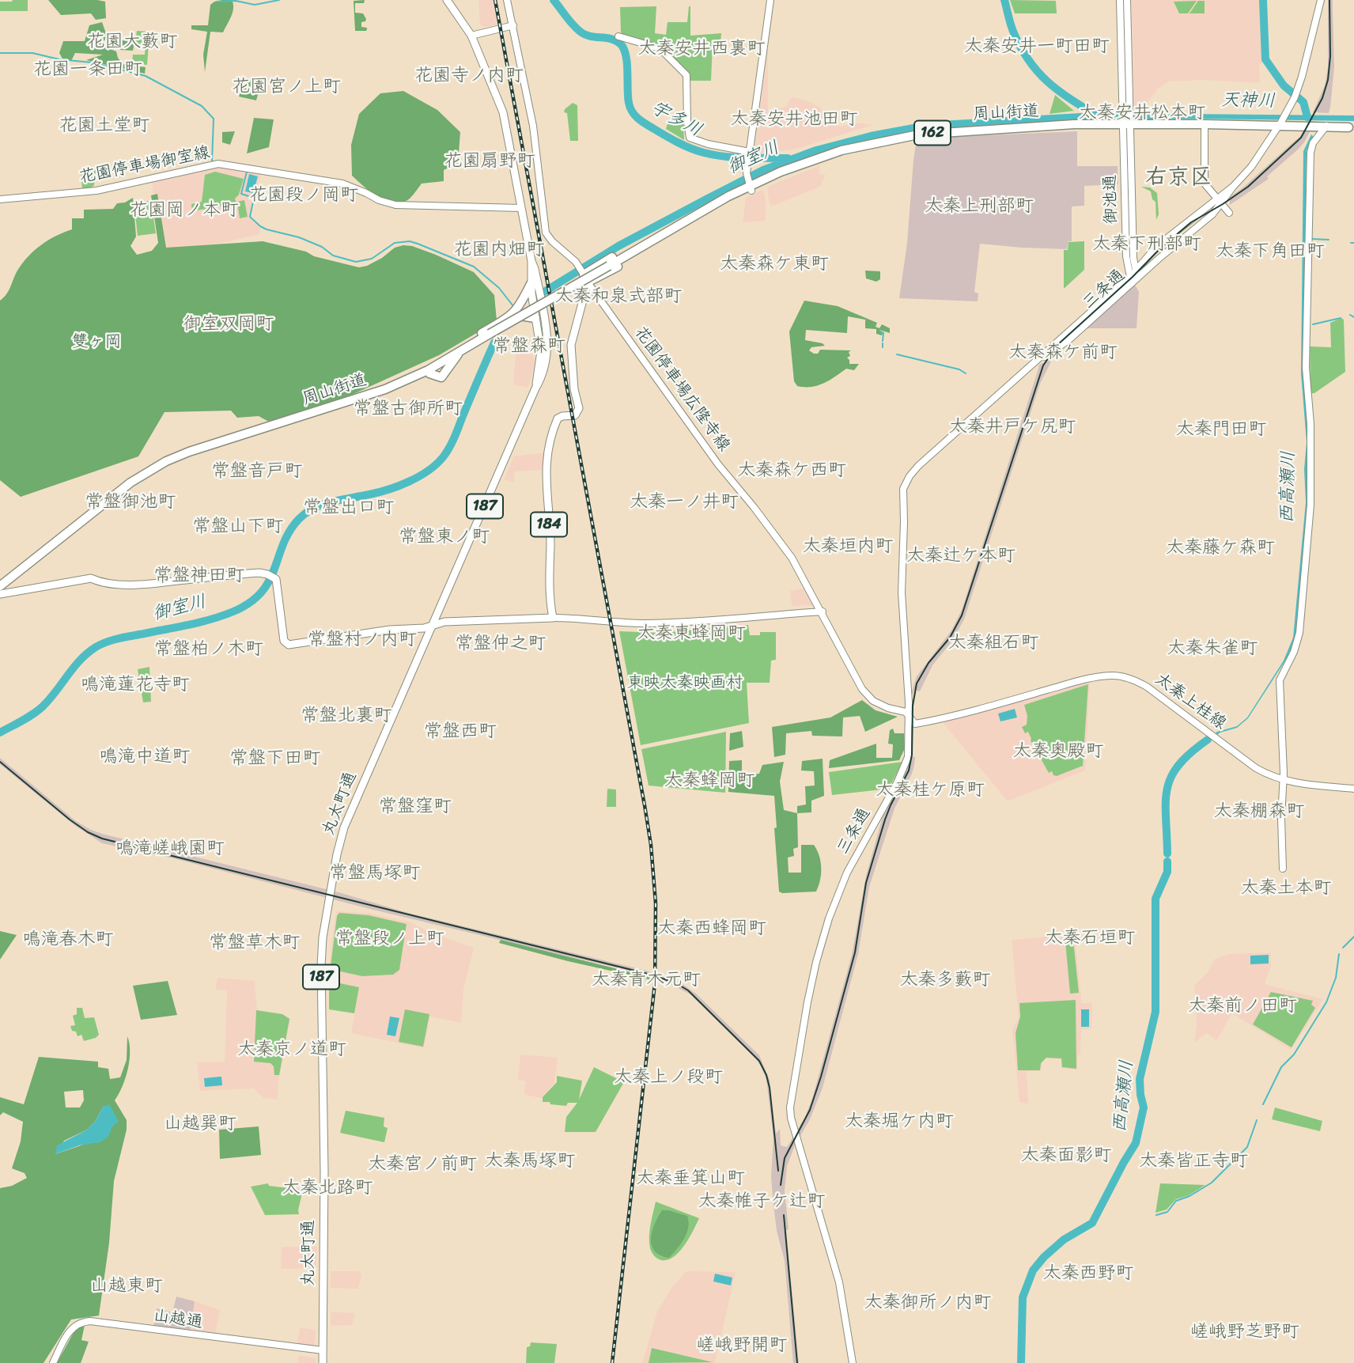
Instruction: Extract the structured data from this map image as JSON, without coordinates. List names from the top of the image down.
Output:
{
  "streets": {
    "highway": ["周山街道", "162"],
    "main road": [
      "花園停車場御室線",
      "御池通",
      "三条通",
      "花園停車場広隆寺線",
      "187",
      "184",
      "太秦上桂線",
      "丸太町通",
      "山越通"
    ]
  },
  "crossings": [
    ["周山街道", "御池通"],
    ["周山街道", "三条通"],
    ["花園停車場御室線", "丸太町通"],
    ["御池通", "三条通"],
    ["三条通", "花園停車場広隆寺線"],
    ["三条通", "太秦上桂線"],
    ["花園停車場広隆寺線", "184"],
    ["花園停車場広隆寺線", "太秦上桂線"],
    ["丸太町通", "山越通"]
  ],
  "districts": [
    "花園大藪町",
    "太秦安井一町田町",
    "太秦安井西裏町",
    "花園一条田町",
    "花園寺ノ内町",
    "花園宮ノ上町",
    "太秦安井松本町",
    "太秦安井池田町",
    "花園土堂町",
    "花園扇野町",
    "右京区",
    "花園段ノ岡町",
    "太秦上刑部町",
    "花園岡ノ本町",
    "太秦下刑部町",
    "花園内畑町",
    "太秦下角田町",
    "太秦森ケ東町",
    "太秦和泉式部町",
    "御室双岡町",
    "常盤森町",
    "太秦森ケ前町",
    "常盤古御所町",
    "太秦井戸ケ尻町",
    "太秦門田町",
    "太秦森ケ西町",
    "常盤音戸町",
    "常盤御池町",
    "太秦一ノ井町",
    "常盤出口町",
    "常盤山下町",
    "常盤東ノ町",
    "太秦垣内町",
    "太秦藤ケ森町",
    "太秦辻ケ本町",
    "常盤神田町",
    "太秦東蜂岡町",
    "常盤村ノ内町",
    "太秦組石町",
    "常盤仲之町",
    "太秦朱雀町",
    "常盤柏ノ木町",
    "鳴滝蓮花寺町",
    "常盤北裏町",
    "常盤西町",
    "太秦奥殿町",
    "鳴滝中道町",
    "常盤下田町",
    "太秦蜂岡町",
    "太秦桂ケ原町",
    "常盤窪町",
    "太秦棚森町",
    "鳴滝嵯峨園町",
    "常盤馬塚町",
    "太秦土本町",
    "太秦西蜂岡町",
    "太秦石垣町",
    "常盤段ノ上町",
    "鳴滝春木町",
    "常盤草木町",
    "太秦青木元町",
    "太秦多藪町",
    "太秦前ノ田町",
    "太秦京ノ道町",
    "太秦上ノ段町",
    "太秦堀ケ内町",
    "山越巽町",
    "太秦面影町",
    "太秦馬塚町",
    "太秦皆正寺町",
    "太秦宮ノ前町",
    "太秦垂箕山町",
    "太秦北路町",
    "太秦帷子ケ辻町",
    "太秦西野町",
    "山越東町",
    "太秦御所ノ内町",
    "嵯峨野芝野町",
    "嵯峨野開町"
  ],
  "water": [
    "天神川",
    "宇多川",
    "御室川",
    "西高瀬川"
  ],
  "parks": ["雙ヶ岡", "東映太秦映画村"]
}
